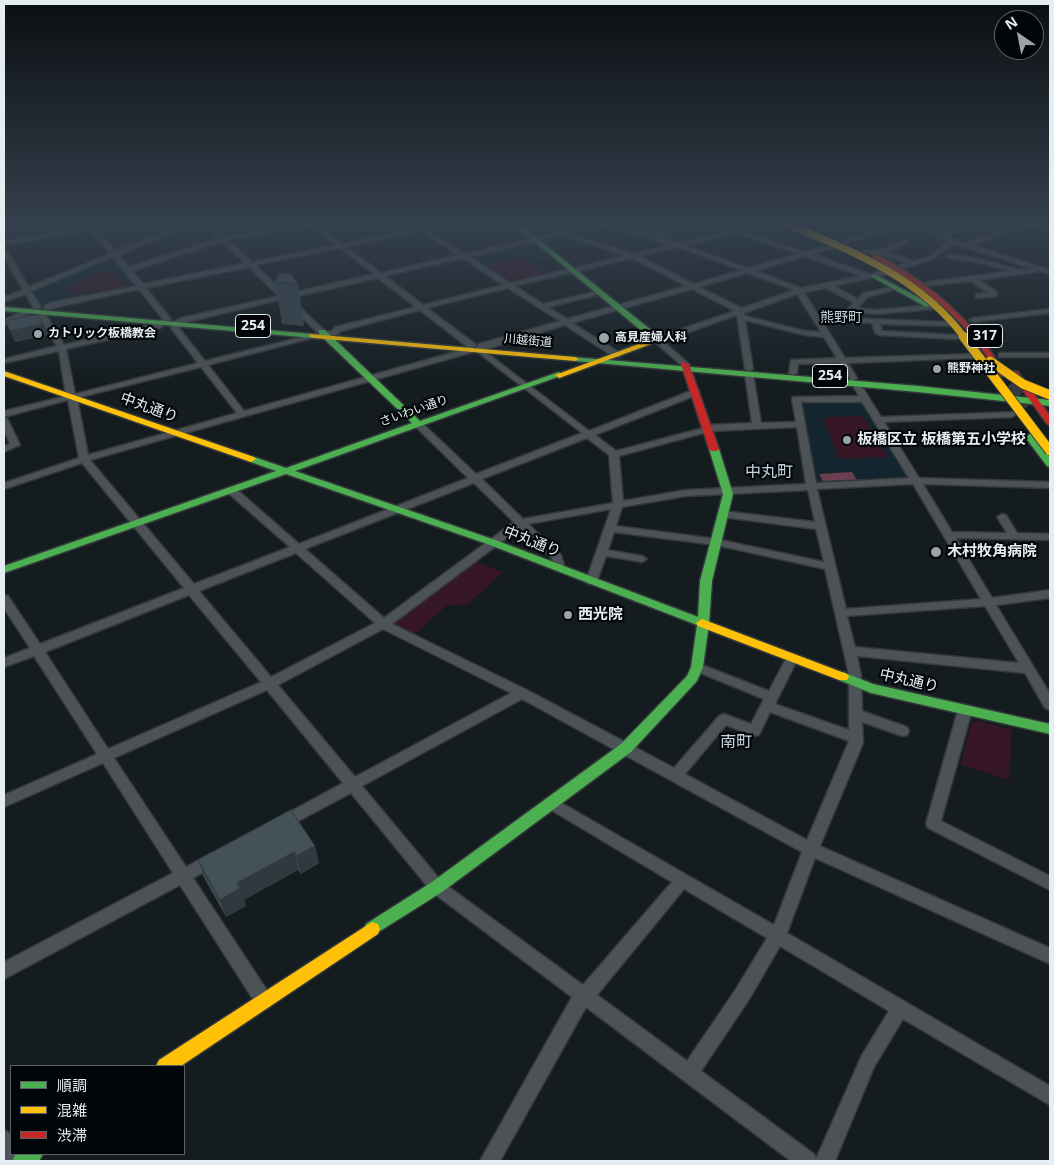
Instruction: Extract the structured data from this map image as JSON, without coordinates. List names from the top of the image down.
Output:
{
  "streets": {
    "main road": [
      "254",
      "317",
      "川越街道",
      "中丸通り",
      "さいわい通り"
    ]
  },
  "crossings": [
    ["317", "川越街道"],
    ["川越街道", "さいわい通り"],
    ["中丸通り", "さいわい通り"]
  ],
  "districts": ["熊野町", "中丸町", "南町"],
  "places": [
    "カトリック板橋教会",
    "高見産婦人科",
    "熊野神社",
    "板橋区立 板橋第五小学校",
    "木村牧角病院",
    "西光院"
  ],
  "legend": ["順調", "混雑", "渋滞"],
  "north": "top left"
}
